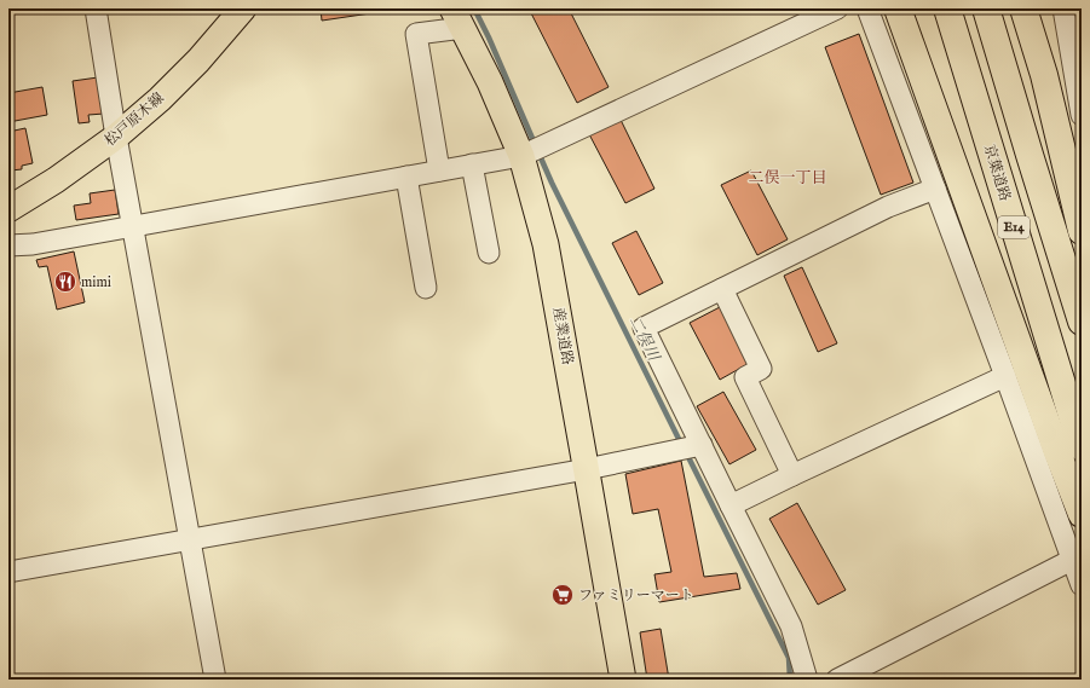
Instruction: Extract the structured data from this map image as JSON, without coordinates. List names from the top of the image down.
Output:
{
  "streets": {
    "highway": ["京葉道路", "E14"],
    "main road": ["松戸原木線", "産業道路"]
  },
  "districts": ["二俣一丁目"],
  "water": ["二俣川"],
  "places": {
    "restaurant": ["mimi"],
    "supermarket": ["ファミリーマート"]
  }
}
